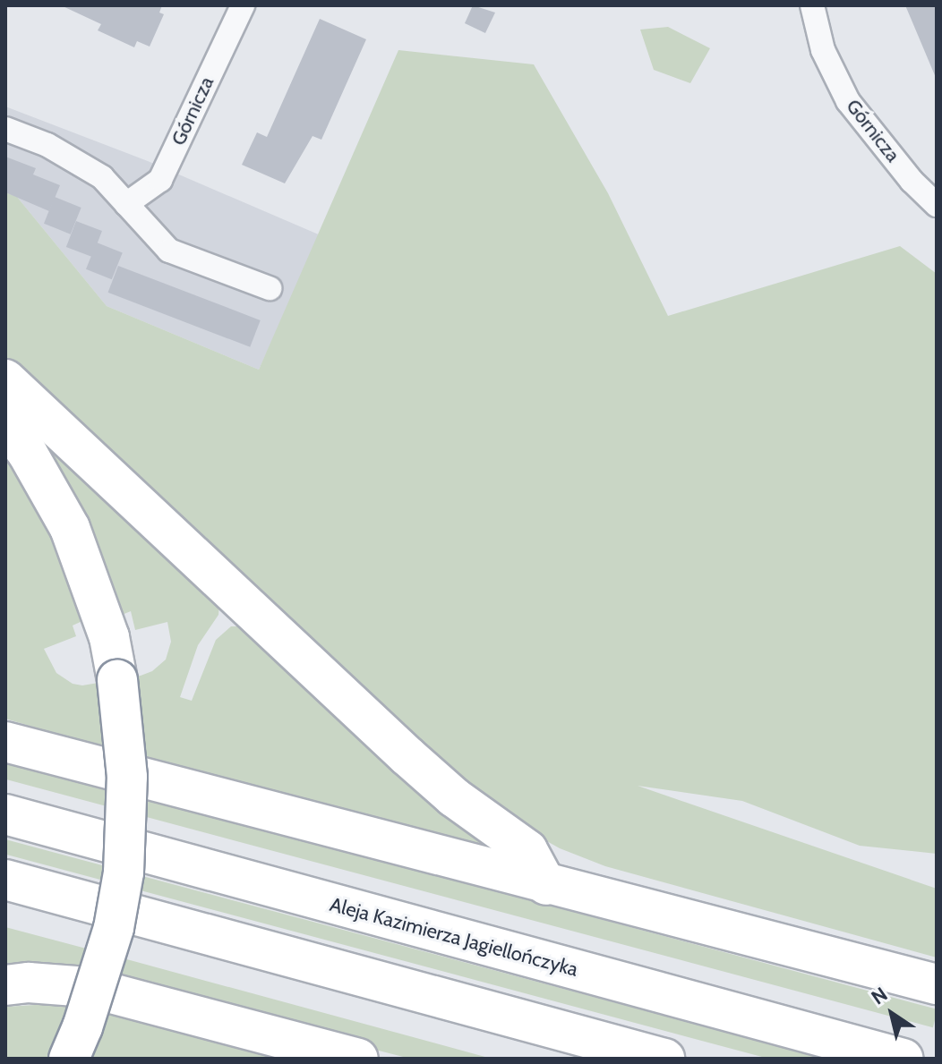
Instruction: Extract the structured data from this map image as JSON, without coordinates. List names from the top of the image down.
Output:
{
  "streets": {
    "highway": ["Aleja Kazimierza Jagiellończyka"],
    "street": ["Górnicza"]
  },
  "north": "top left"
}
